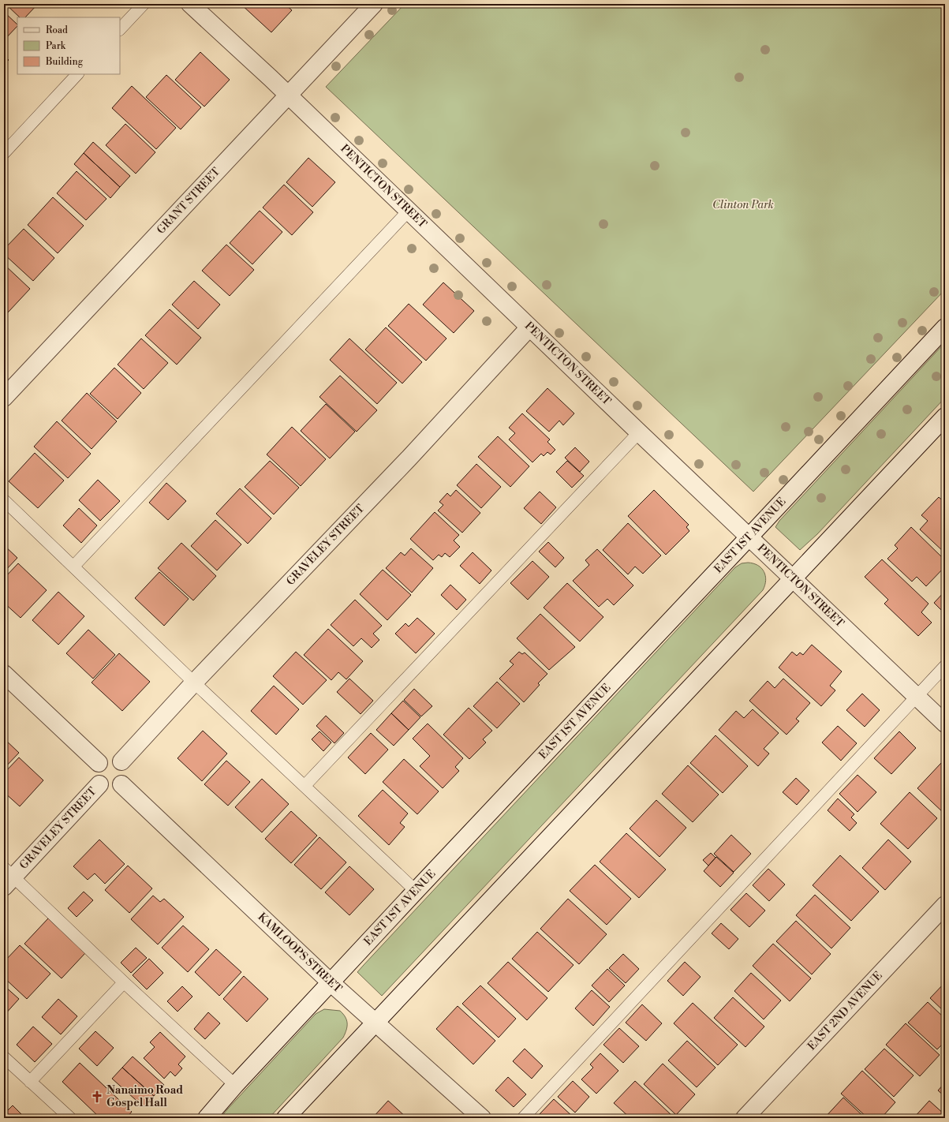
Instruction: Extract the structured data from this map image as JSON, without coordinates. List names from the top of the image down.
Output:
{
  "streets": {
    "street": [
      "PENTICTON STREET",
      "GRANT STREET",
      "EAST 1ST AVENUE",
      "GRAVELEY STREET",
      "KAMLOOPS STREET",
      "EAST 2ND AVENUE"
    ]
  },
  "crossings": [
    ["PENTICTON STREET", "GRANT STREET"],
    ["PENTICTON STREET", "EAST 1ST AVENUE"],
    ["PENTICTON STREET", "GRAVELEY STREET"],
    ["EAST 1ST AVENUE", "KAMLOOPS STREET"],
    ["GRAVELEY STREET", "KAMLOOPS STREET"]
  ],
  "parks": ["Clinton Park"],
  "places": {
    "church": ["Nanaimo Road Gospel Hall"]
  },
  "legend": ["Road", "Park", "Building"]
}
